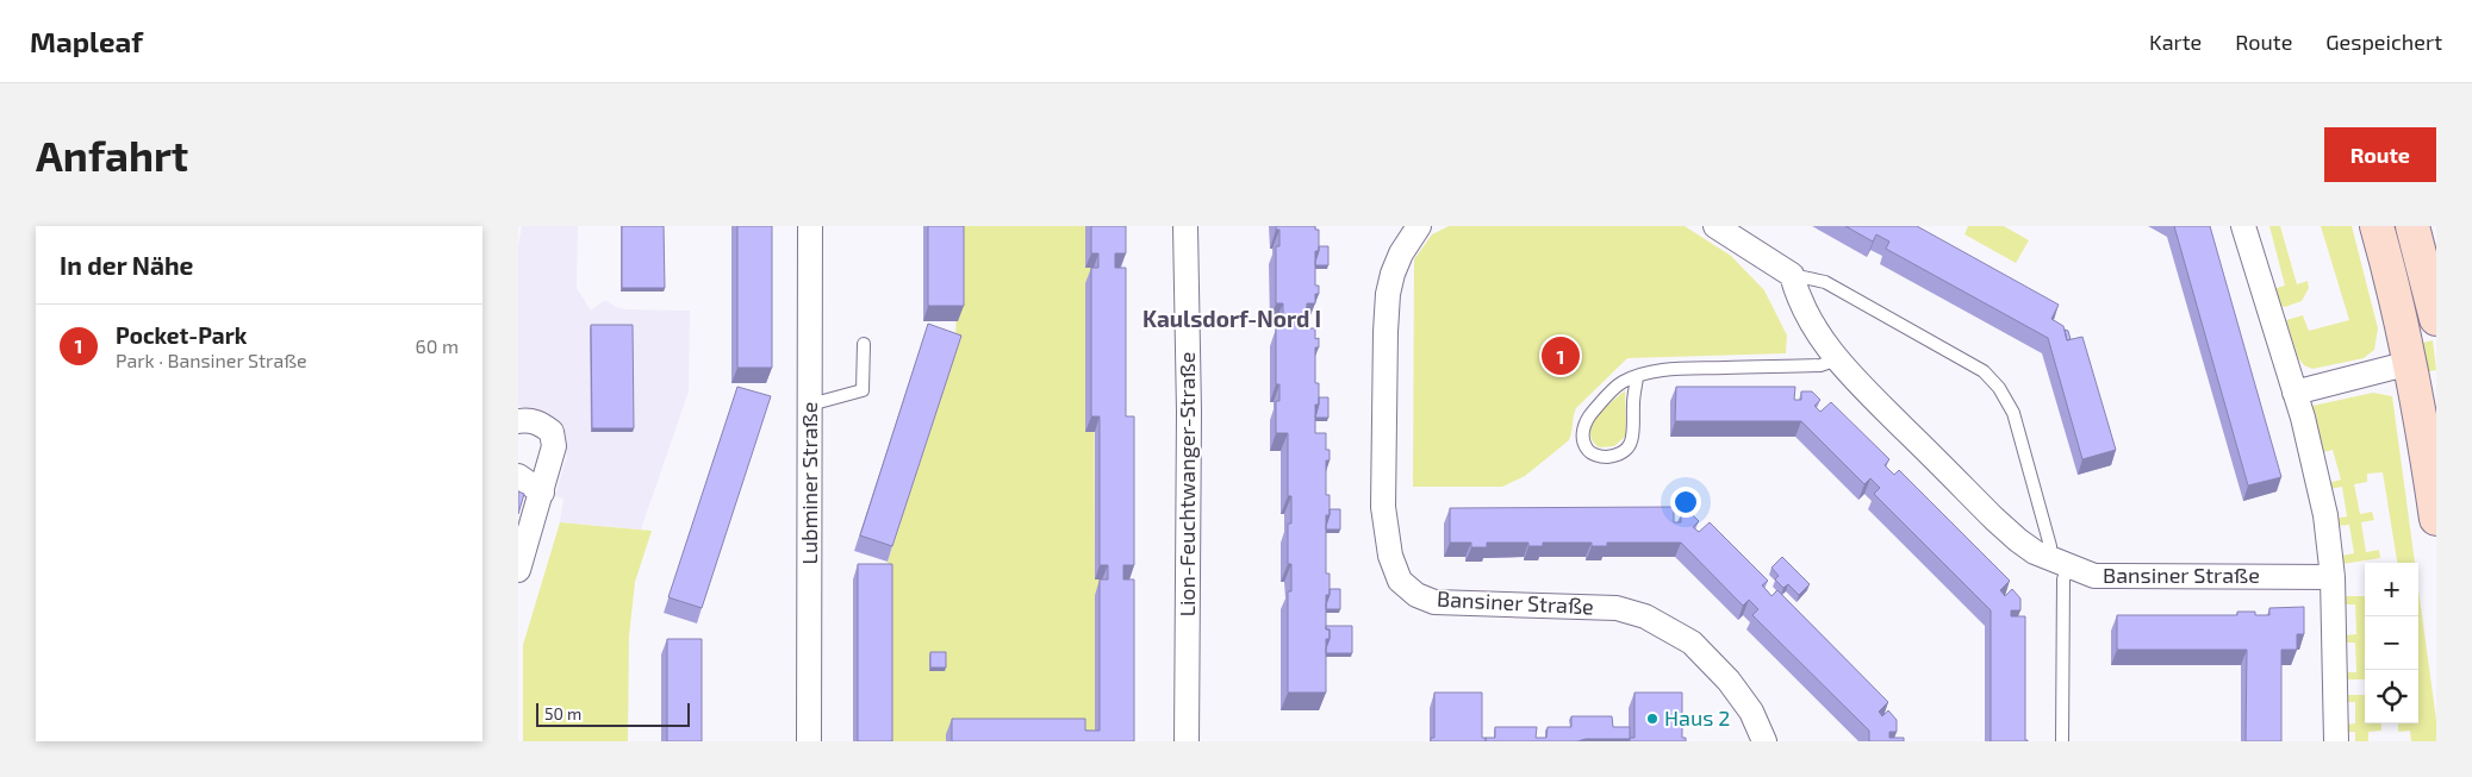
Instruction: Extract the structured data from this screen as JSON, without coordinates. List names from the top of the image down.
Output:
{
  "streets": {
    "street": ["Lubminer Straße", "Lion-Feuchtwanger-Straße", "Bansiner Straße"]
  },
  "districts": ["Kaulsdorf-Nord I"],
  "places": ["Haus 2"],
  "scale_bar": "50 m",
  "page": {
    "header": "Mapleaf",
    "nav": ["Karte", "Route", "Gespeichert"],
    "buttons": "Route",
    "title": "Anfahrt",
    "heading": "In der Nähe",
    "list": [
      {
        "mark": "1",
        "name": "Pocket-Park",
        "note": "Park · Bansiner Straße",
        "value": "60 m"
      }
    ],
    "pins": "1",
    "map_buttons": ["+", "−"],
    "scale": "50 m"
  }
}
